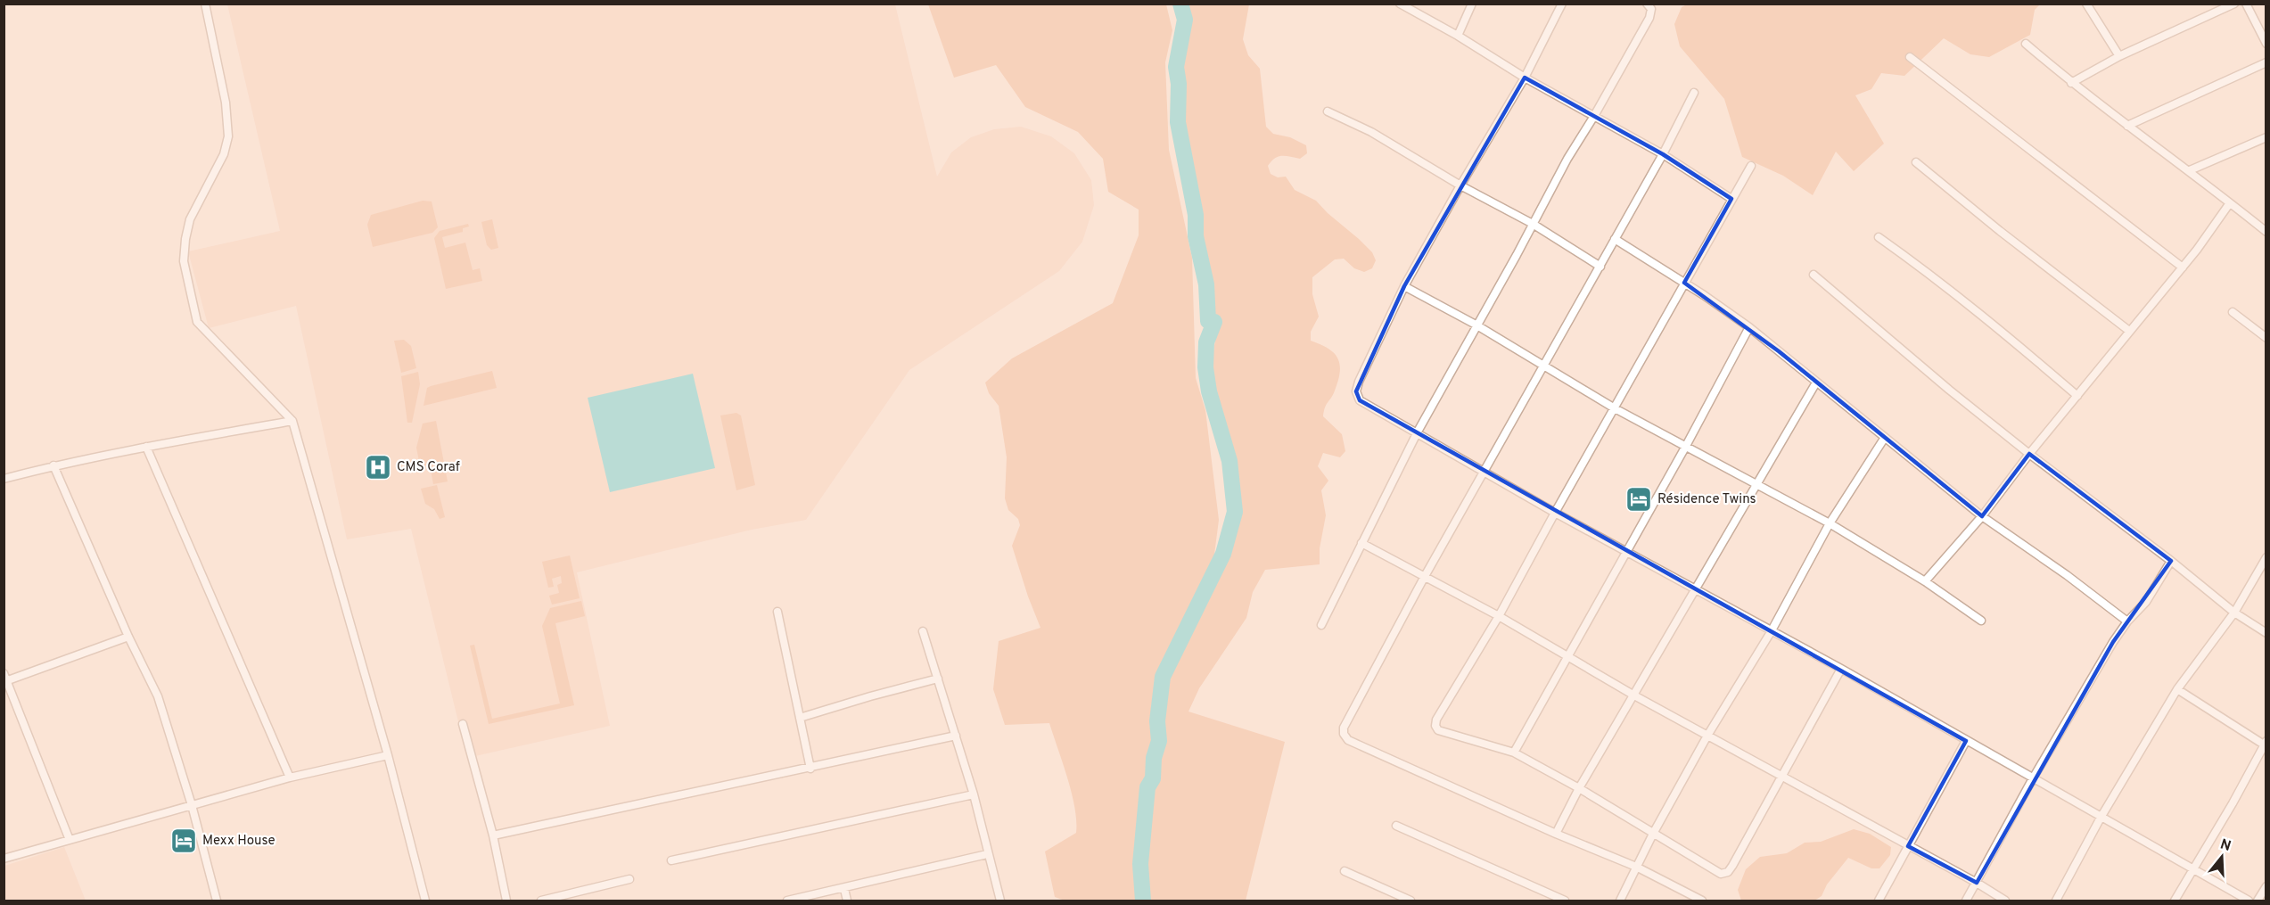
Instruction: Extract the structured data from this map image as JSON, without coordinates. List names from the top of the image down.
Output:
{
  "places": {
    "hospital": ["CMS Coraf"],
    "hotel": ["Résidence Twins", "Mexx House"]
  },
  "north": "top"
}
